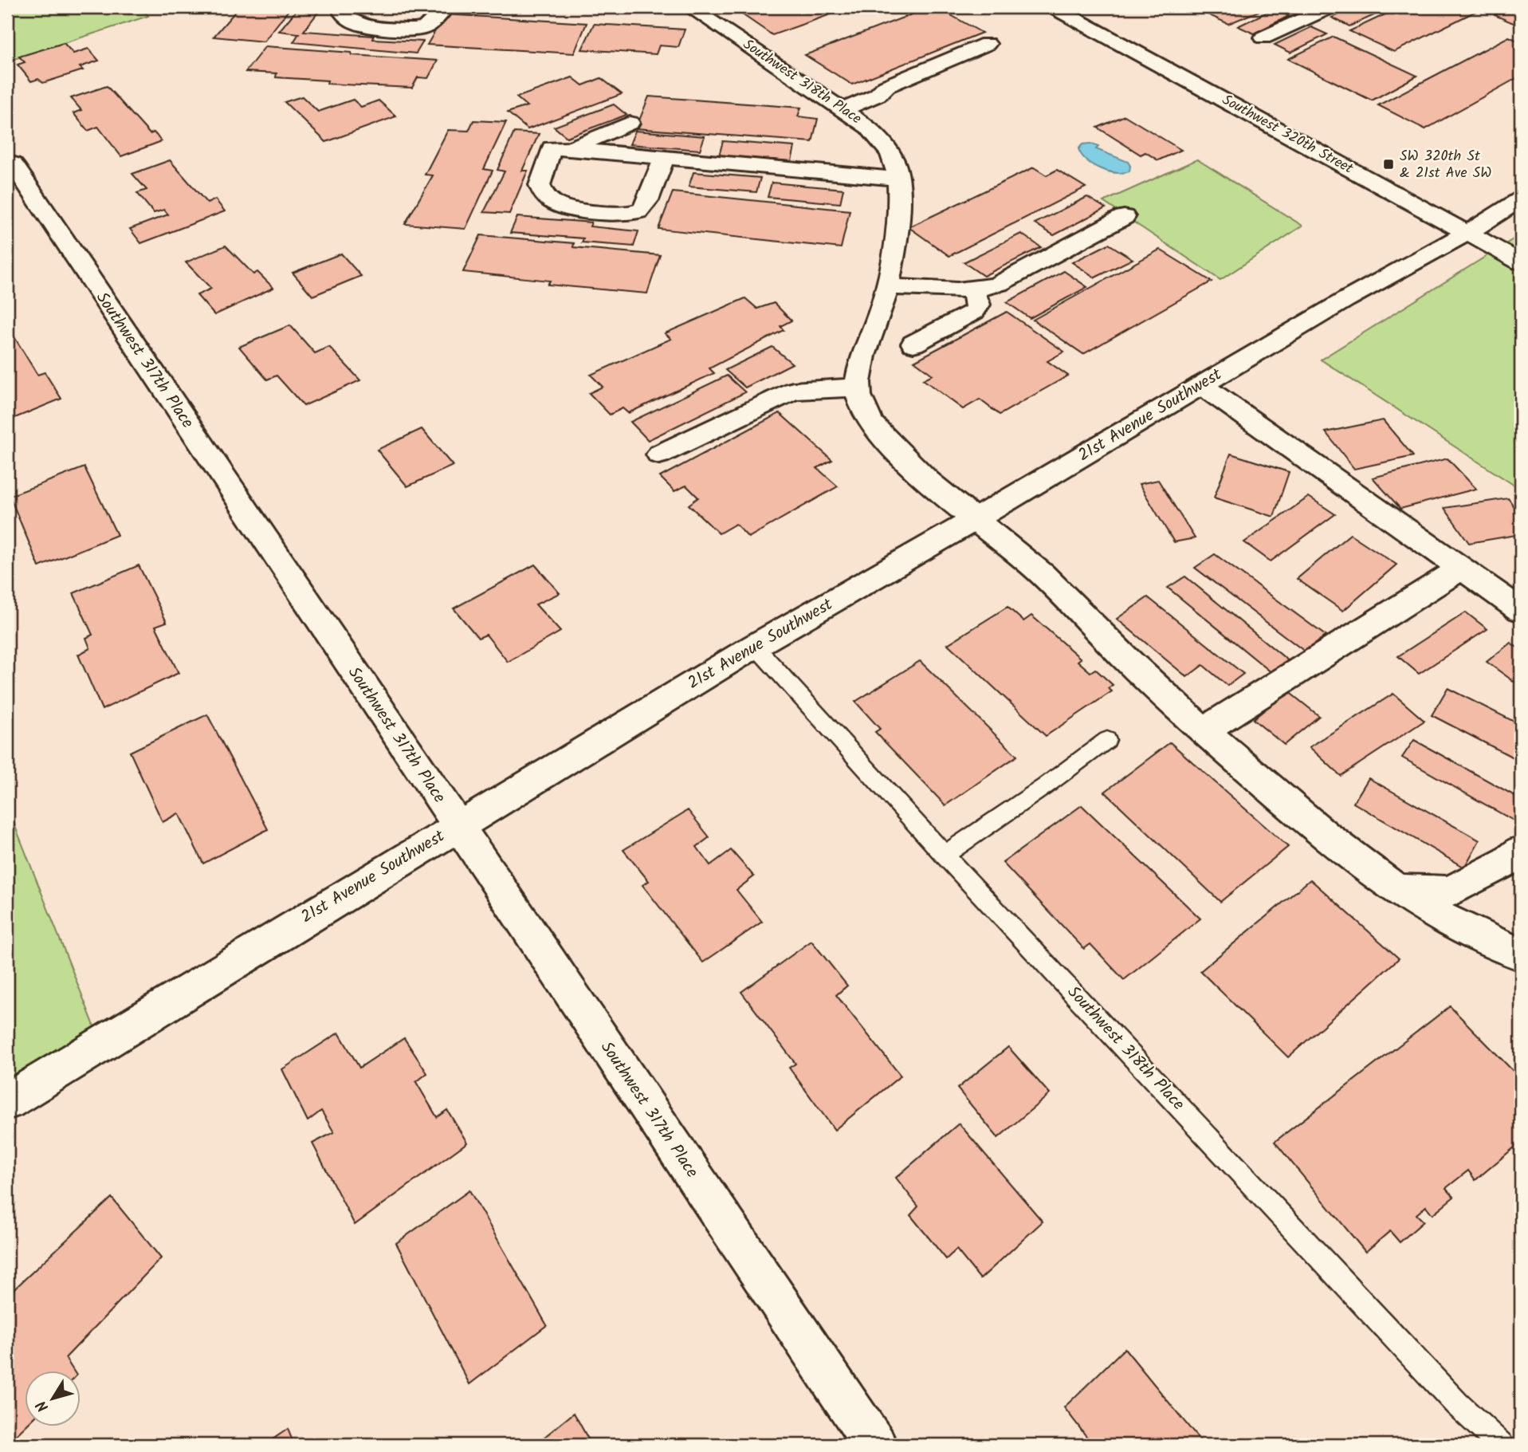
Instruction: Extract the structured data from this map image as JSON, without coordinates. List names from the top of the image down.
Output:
{
  "streets": {
    "street": [
      "Southwest 318th Place",
      "Southwest 320th Street",
      "Southwest 317th Place",
      "21st Avenue Southwest"
    ]
  },
  "crossings": [
    ["Southwest 318th Place", "21st Avenue Southwest"],
    ["Southwest 320th Street", "21st Avenue Southwest"],
    ["Southwest 317th Place", "21st Avenue Southwest"]
  ],
  "places": {
    "transit": ["SW 320th St & 21st Ave SW"]
  },
  "north": "bottom left"
}
